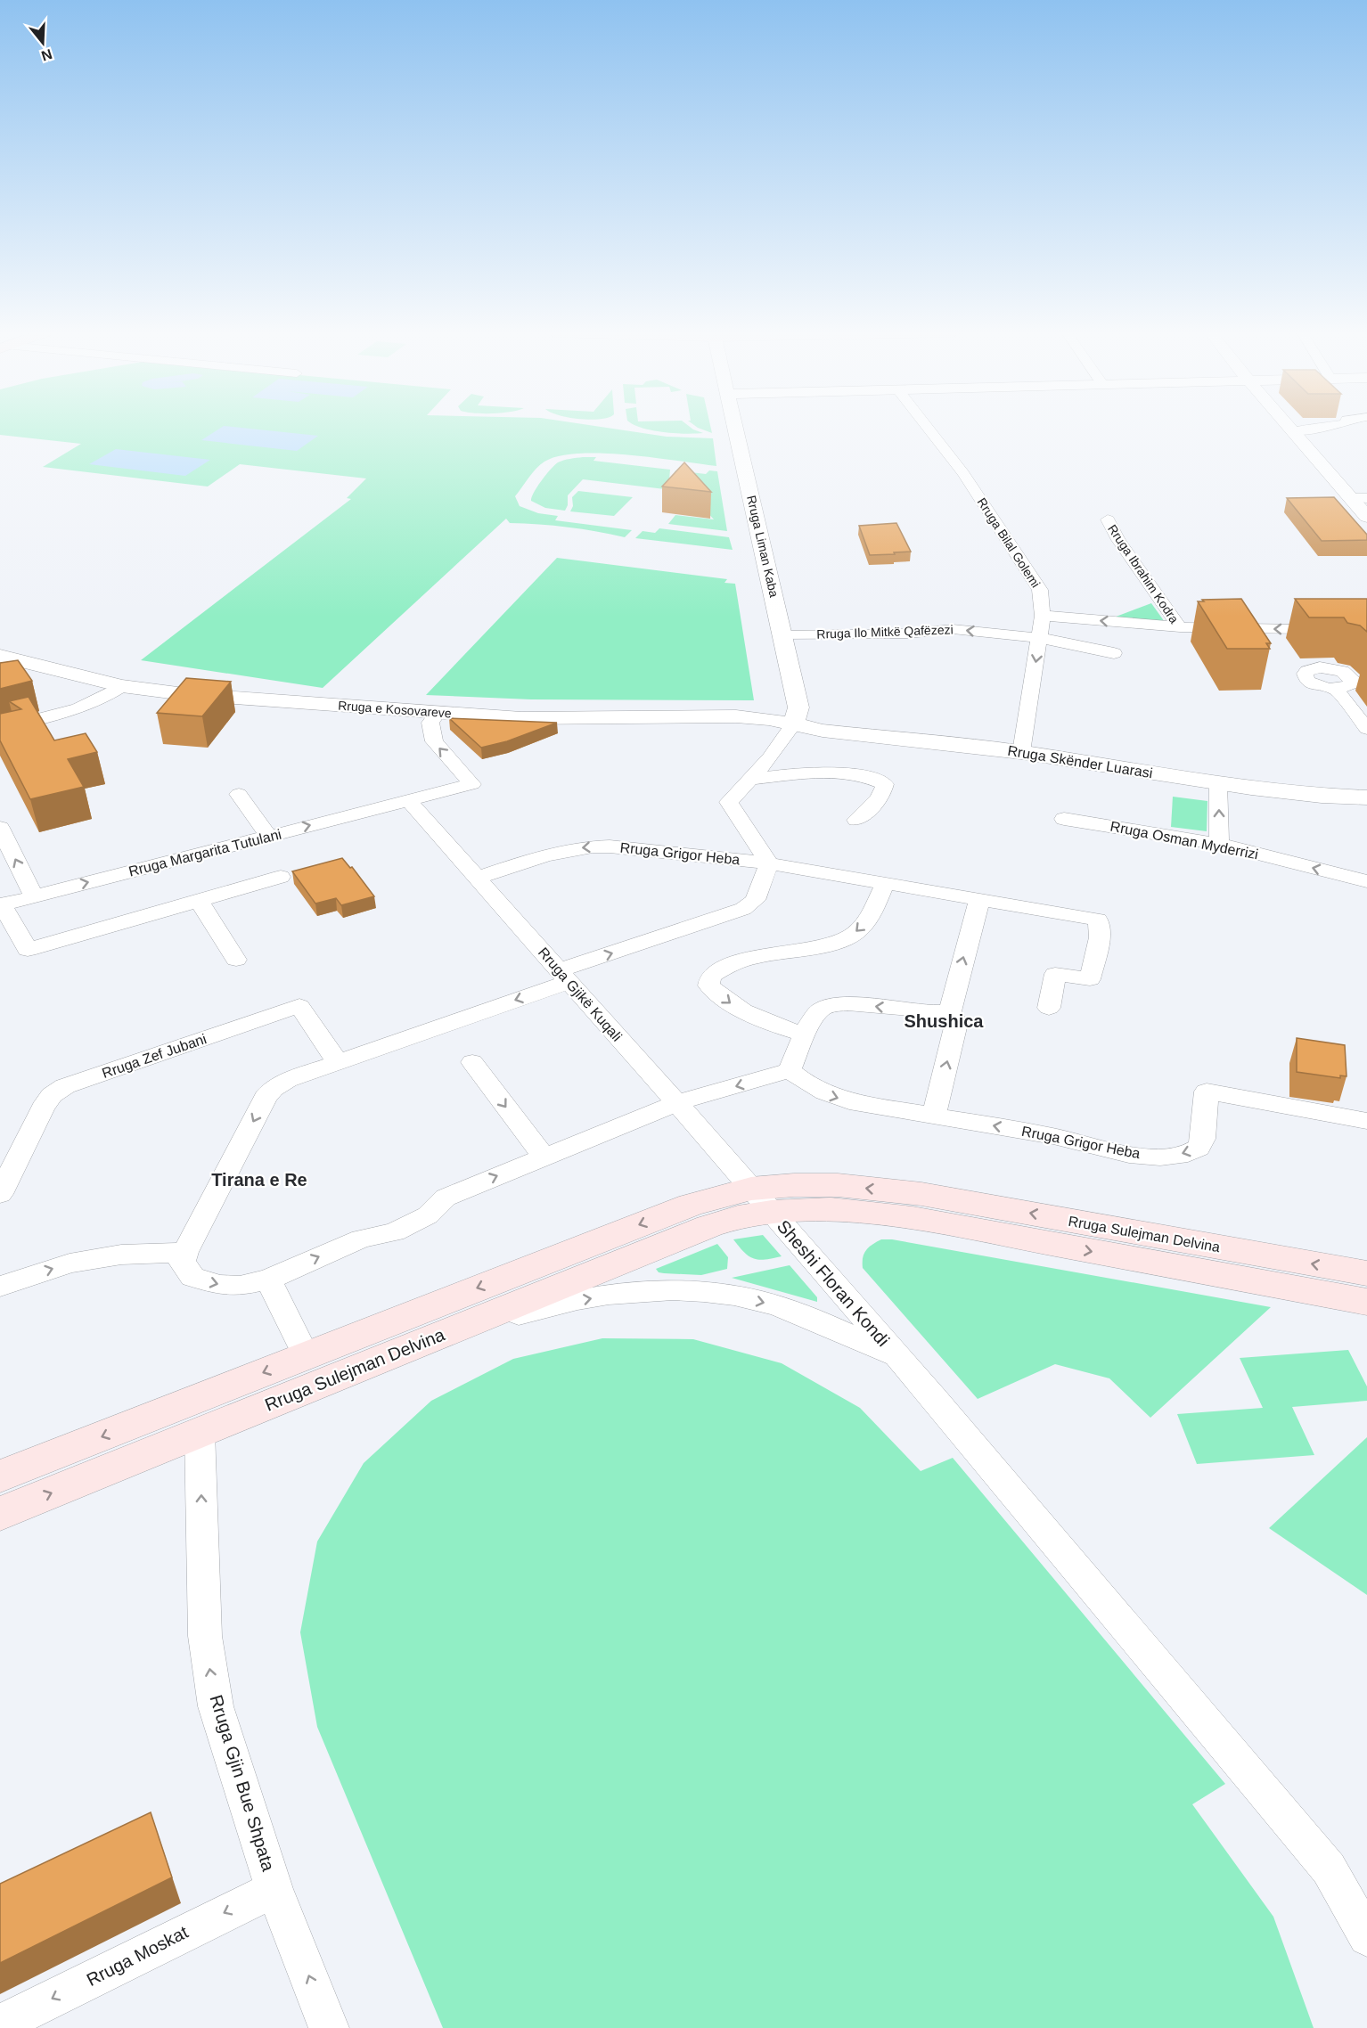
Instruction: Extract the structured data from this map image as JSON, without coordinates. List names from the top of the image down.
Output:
{
  "streets": {
    "main road": ["Rruga Sulejman Delvina", "Sheshi Floran Kondi"],
    "street": [
      "Rruga Bilal Golemi",
      "Rruga Liman Kaba",
      "Rruga Ibrahim Kodra",
      "Rruga Ilo Mitkë Qafëzezi",
      "Rruga e Kosovareve",
      "Rruga Skënder Luarasi",
      "Rruga Osman Myderrizi",
      "Rruga Margarita Tutulani",
      "Rruga Grigor Heba",
      "Rruga Gjikë Kuqali",
      "Rruga Zef Jubani",
      "Rruga Gjin Bue Shpata",
      "Rruga Moskat"
    ]
  },
  "crossings": [
    ["Rruga Bilal Golemi", "Rruga Ilo Mitkë Qafëzezi"],
    ["Rruga Bilal Golemi", "Rruga Skënder Luarasi"],
    ["Rruga Liman Kaba", "Rruga Ilo Mitkë Qafëzezi"],
    ["Rruga Liman Kaba", "Rruga e Kosovareve"],
    ["Rruga Liman Kaba", "Rruga Skënder Luarasi"],
    ["Rruga e Kosovareve", "Rruga Skënder Luarasi"],
    ["Rruga e Kosovareve", "Rruga Margarita Tutulani"],
    ["Rruga Margarita Tutulani", "Rruga Gjikë Kuqali"],
    ["Rruga Grigor Heba", "Rruga Gjikë Kuqali"],
    ["Rruga Gjikë Kuqali", "Sheshi Floran Kondi"],
    ["Rruga Sulejman Delvina", "Sheshi Floran Kondi"],
    ["Rruga Sulejman Delvina", "Rruga Gjin Bue Shpata"],
    ["Rruga Gjin Bue Shpata", "Rruga Moskat"]
  ],
  "one_way": [
    "Rruga Ilo Mitkë Qafëzezi",
    "Rruga Osman Myderrizi",
    "Rruga Gjin Bue Shpata",
    "Rruga Moskat"
  ],
  "districts": ["Shushica", "Tirana e Re"],
  "north": "bottom"
}
